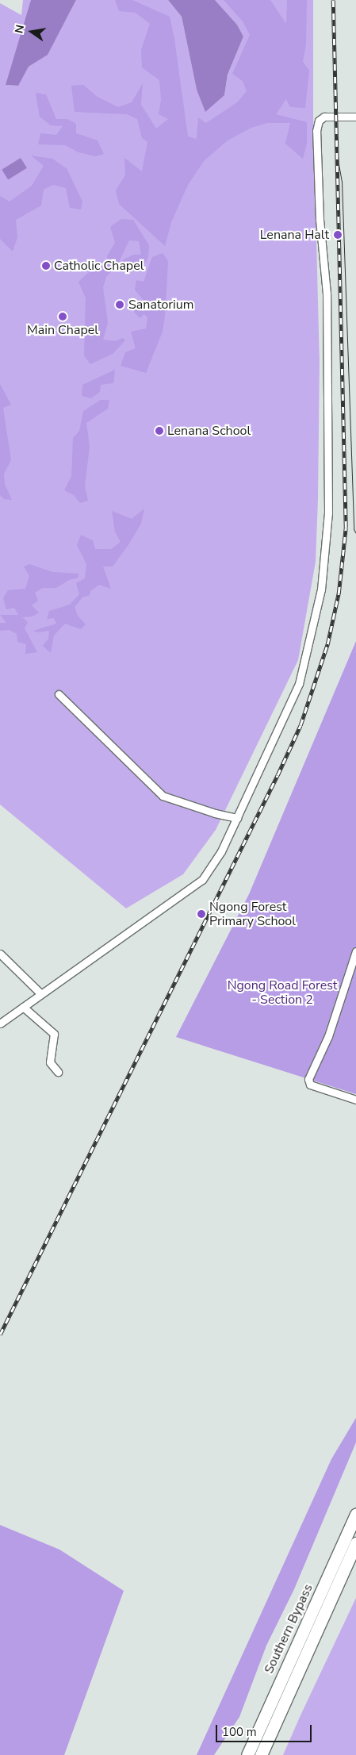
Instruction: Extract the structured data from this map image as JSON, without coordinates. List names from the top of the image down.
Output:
{
  "streets": {
    "highway": ["Southern Bypass"]
  },
  "parks": ["Ngong Road Forest - Section 2"],
  "places": [
    "Lenana Halt",
    "Catholic Chapel",
    "Sanatorium",
    "Main Chapel",
    "Lenana School",
    "Ngong Forest Primary School"
  ],
  "scale_bar": "100 m",
  "north": "left"
}
